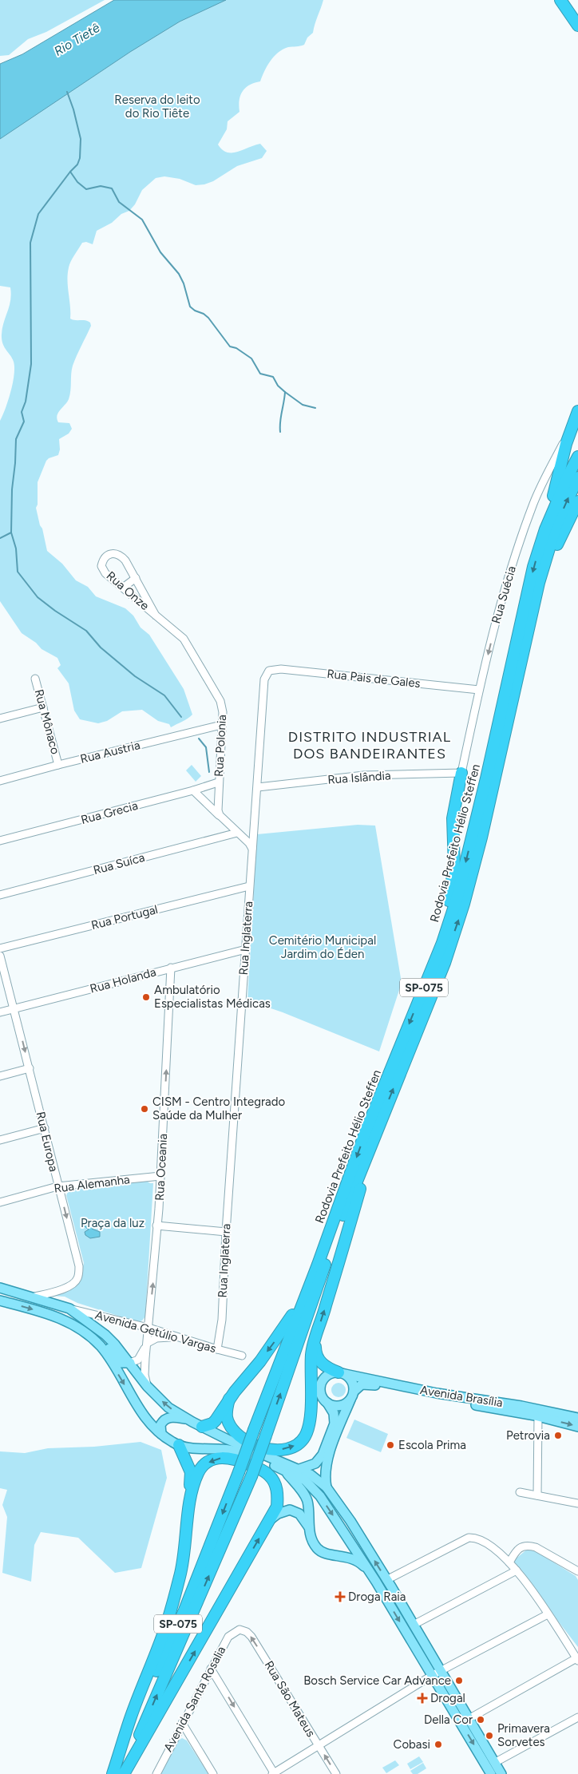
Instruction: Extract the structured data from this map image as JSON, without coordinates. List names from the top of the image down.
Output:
{
  "streets": {
    "highway": ["Rodovia Prefeito Hélio Steffen", "SP-075"],
    "main road": ["Avenida Getúlio Vargas", "Avenida Brasília"],
    "street": [
      "Rua Onze",
      "Rua Suécia",
      "Rua Pais de Gales",
      "Rua Mônaco",
      "Rua Polonia",
      "Rua Austria",
      "Rua Islândia",
      "Rua Grecia",
      "Rua Suíca",
      "Rua Portugal",
      "Rua Inglaterra",
      "Rua Holanda",
      "Rua Europa",
      "Rua Oceania",
      "Rua Alemanha",
      "Avenida Santa Rosalia",
      "Rua São Mateus"
    ]
  },
  "crossings": [
    ["Rua Onze", "Rua Polonia"],
    ["Rua Suécia", "Rua Pais de Gales"],
    ["Rua Suécia", "Rua Islândia"],
    ["Rua Pais de Gales", "Rua Inglaterra"],
    ["Rua Mônaco", "Rua Austria"],
    ["Rua Polonia", "Rua Austria"],
    ["Rua Polonia", "Rua Grecia"],
    ["Rua Islândia", "Rua Inglaterra"],
    ["Rua Portugal", "Rua Inglaterra"],
    ["Rua Inglaterra", "Rua Holanda"],
    ["Rua Inglaterra", "Avenida Getúlio Vargas"],
    ["Rua Holanda", "Rua Europa"],
    ["Rua Holanda", "Rua Oceania"],
    ["Rua Europa", "Rua Alemanha"],
    ["Rua Europa", "Avenida Getúlio Vargas"],
    ["Rua Oceania", "Rua Alemanha"],
    ["Rua Oceania", "Avenida Getúlio Vargas"],
    ["Avenida Santa Rosalia", "Rua São Mateus"]
  ],
  "one_way": ["Rua Suécia", "Rua Europa", "Rua Oceania"],
  "districts": ["DISTRITO INDUSTRIAL DOS BANDEIRANTES"],
  "water": ["Rio Tietê"],
  "parks": ["Reserva do leito do Rio Tiête", "Cemitério Municipal Jardim do Éden", "Praça da luz"],
  "places": {
    "other": [
      "Ambulatório Especialistas Médicas",
      "CISM - Centro Integrado Saúde da Mulher",
      "Petrovia",
      "Escola Prima",
      "Bosch Service Car Advance",
      "Della Cor",
      "Primavera Sorvetes",
      "Cobasi"
    ],
    "health": ["Droga Raia", "Drogal"]
  }
}
